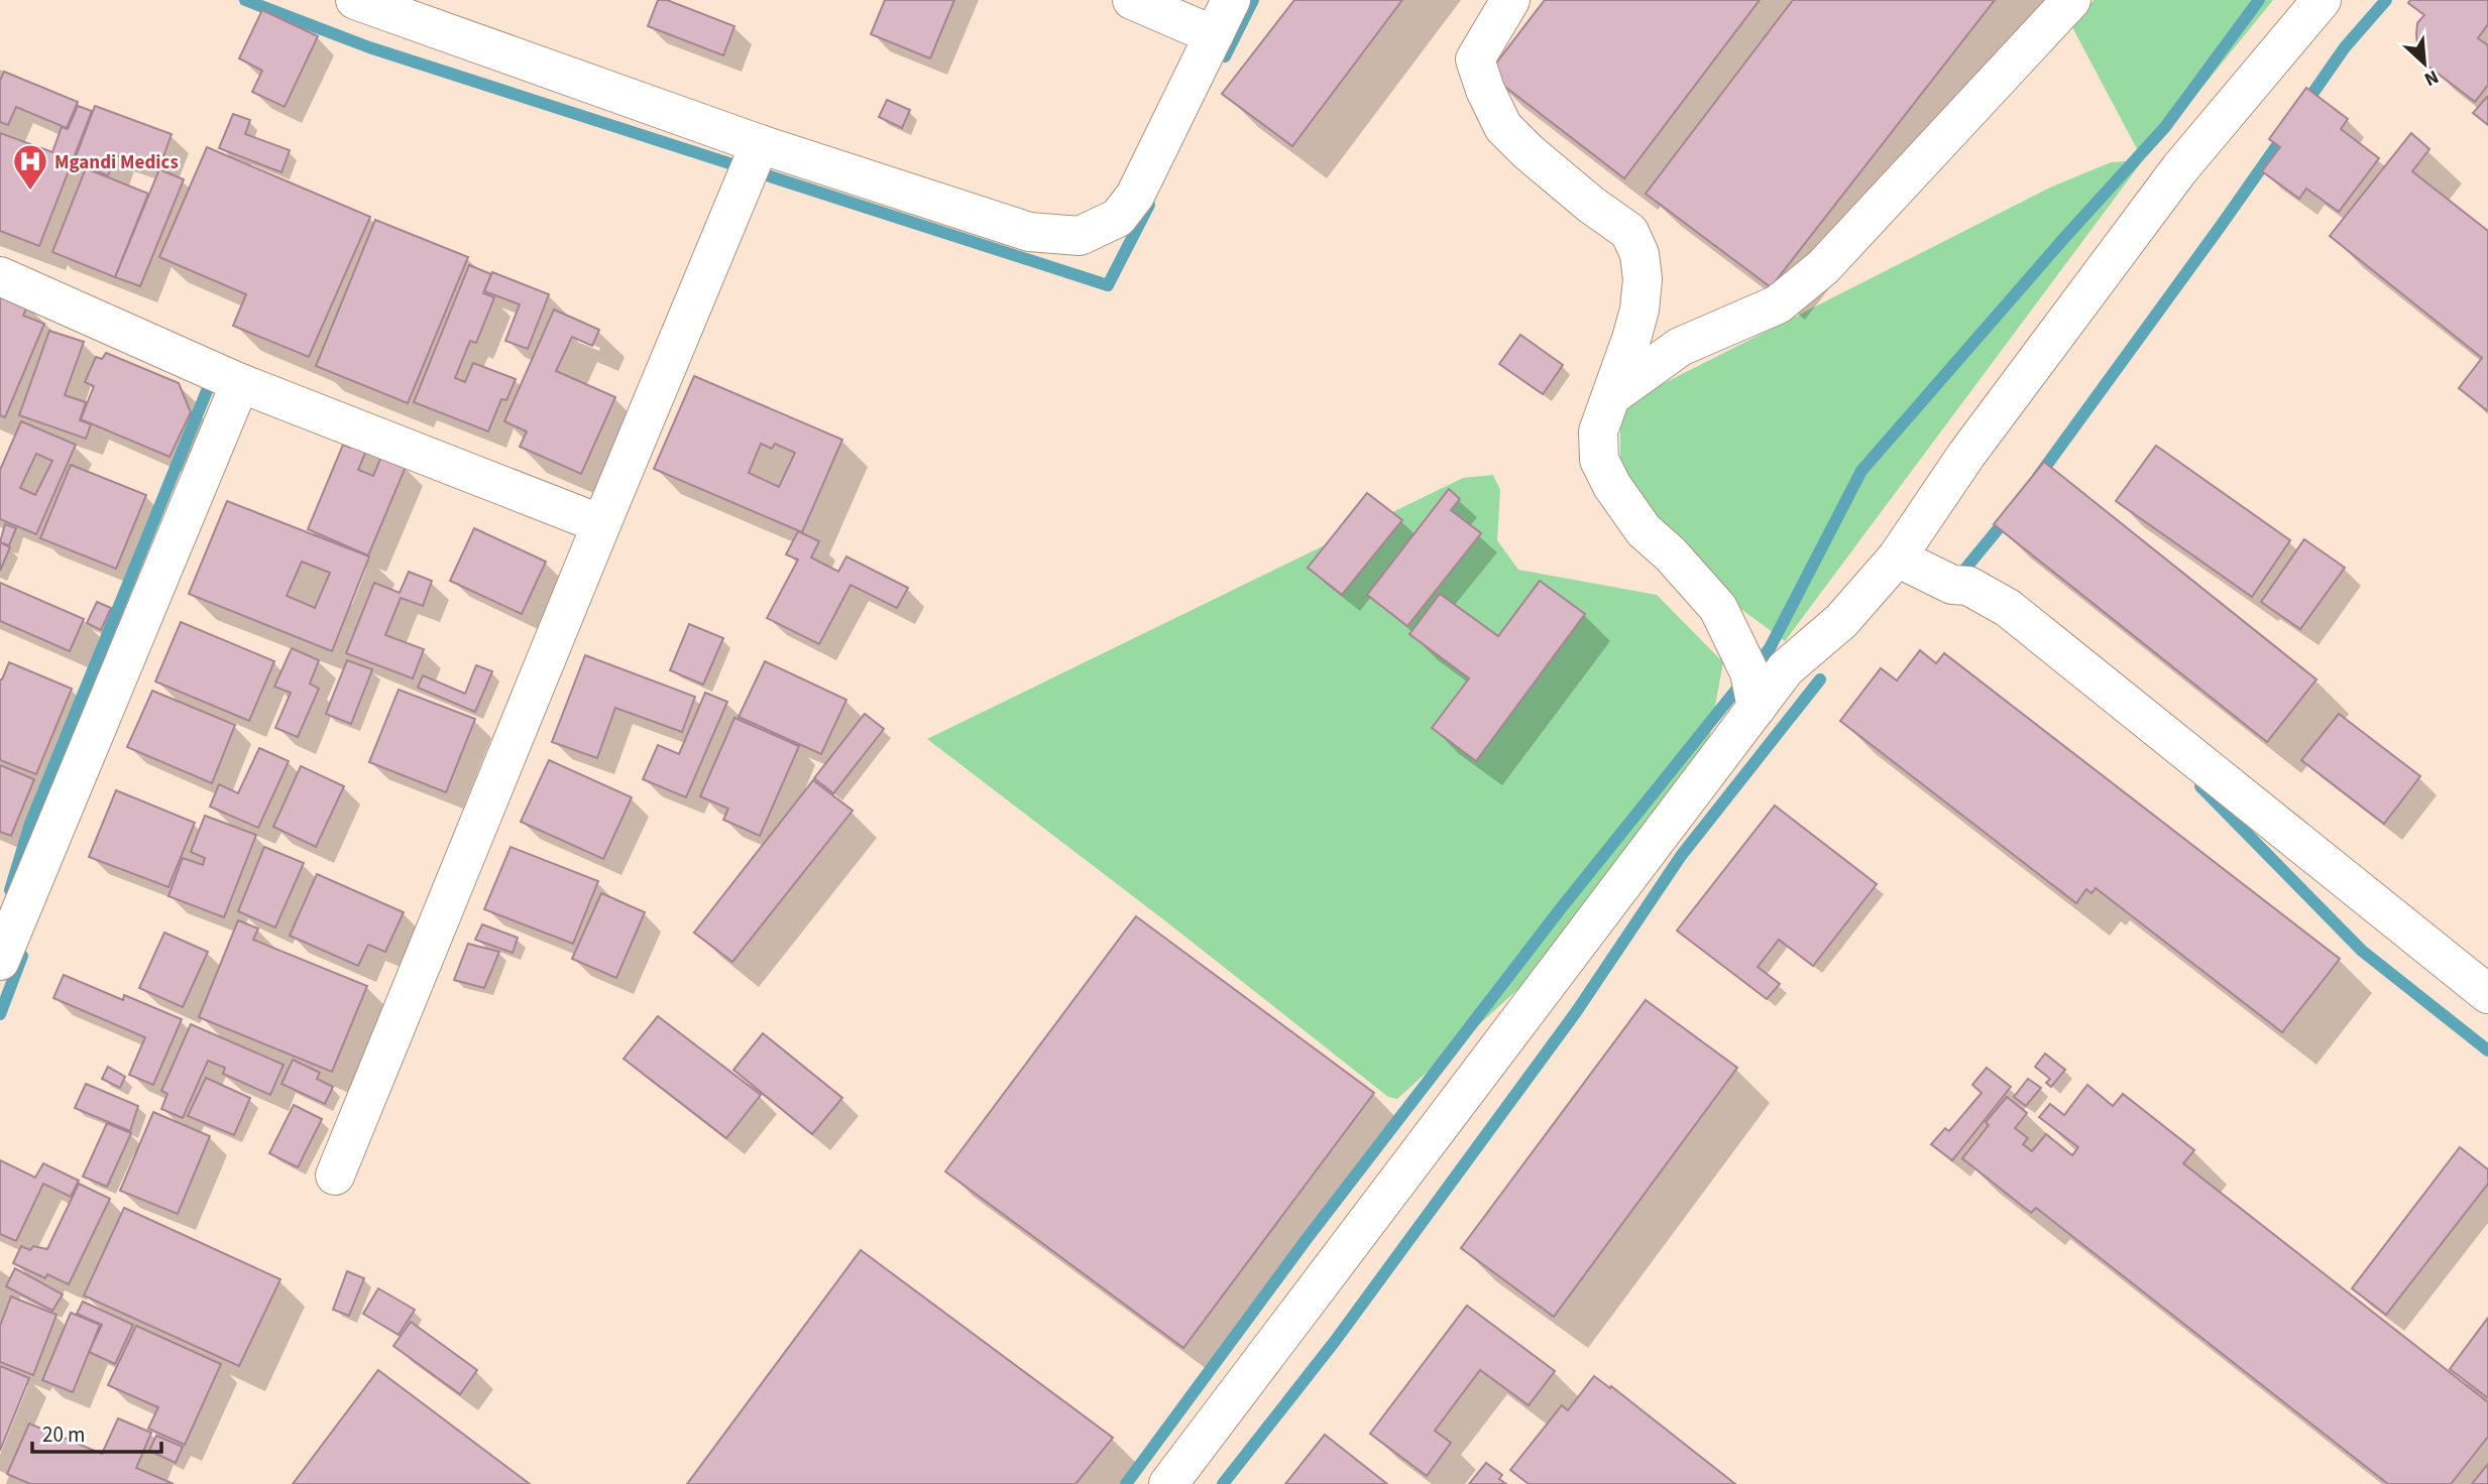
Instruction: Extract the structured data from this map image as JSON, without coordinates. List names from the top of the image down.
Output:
{
  "places": {
    "hospital": ["Mgandi Medics"]
  },
  "scale_bar": "20 m",
  "north": "bottom right"
}
